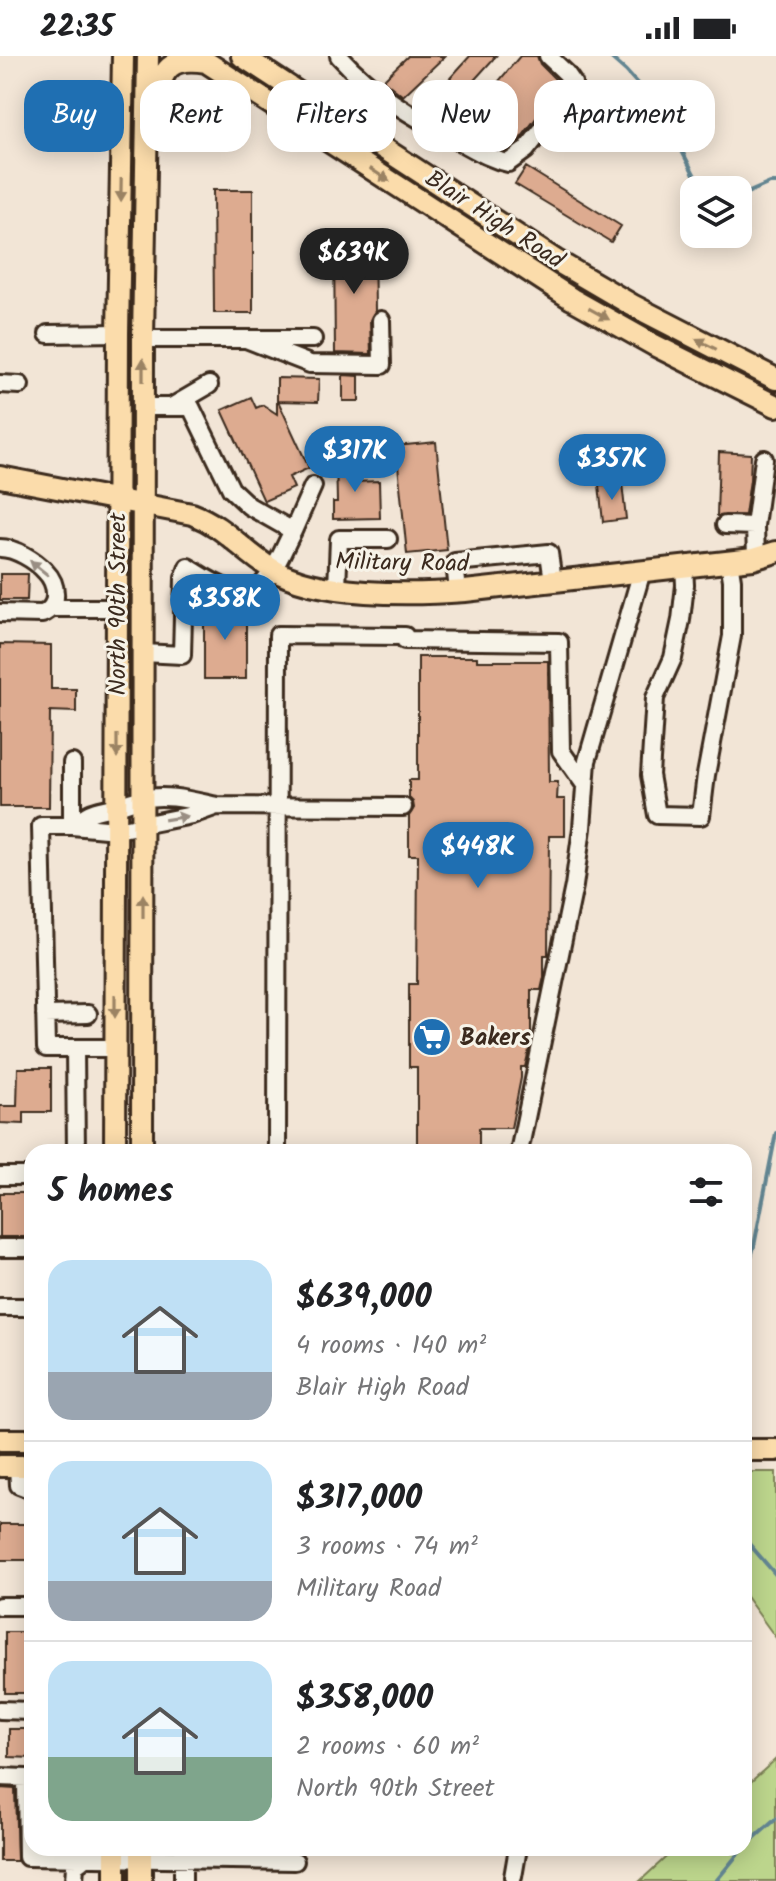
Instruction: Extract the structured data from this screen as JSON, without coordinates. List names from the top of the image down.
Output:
{
  "streets": {
    "main road": ["Blair High Road", "Military Road", "North 90th Street"]
  },
  "crossings": [
    ["Military Road", "North 90th Street"]
  ],
  "places": {
    "supermarket": ["Bakers"]
  },
  "page": {
    "status": "22:35",
    "chip": [
      "Buy",
      "Rent",
      "Filters",
      "New",
      "Apartment"
    ],
    "price": [
      "$639K",
      "$317K",
      "$357K",
      "$358K",
      "$448K"
    ],
    "heading": "5 homes",
    "list": [
      {
        "name": "$639,000",
        "note": "4 rooms · 140 m² · Blair High Road"
      },
      {
        "name": "$317,000",
        "note": "3 rooms · 74 m² · Military Road"
      },
      {
        "name": "$358,000",
        "note": "2 rooms · 60 m² · North 90th Street"
      }
    ]
  }
}
